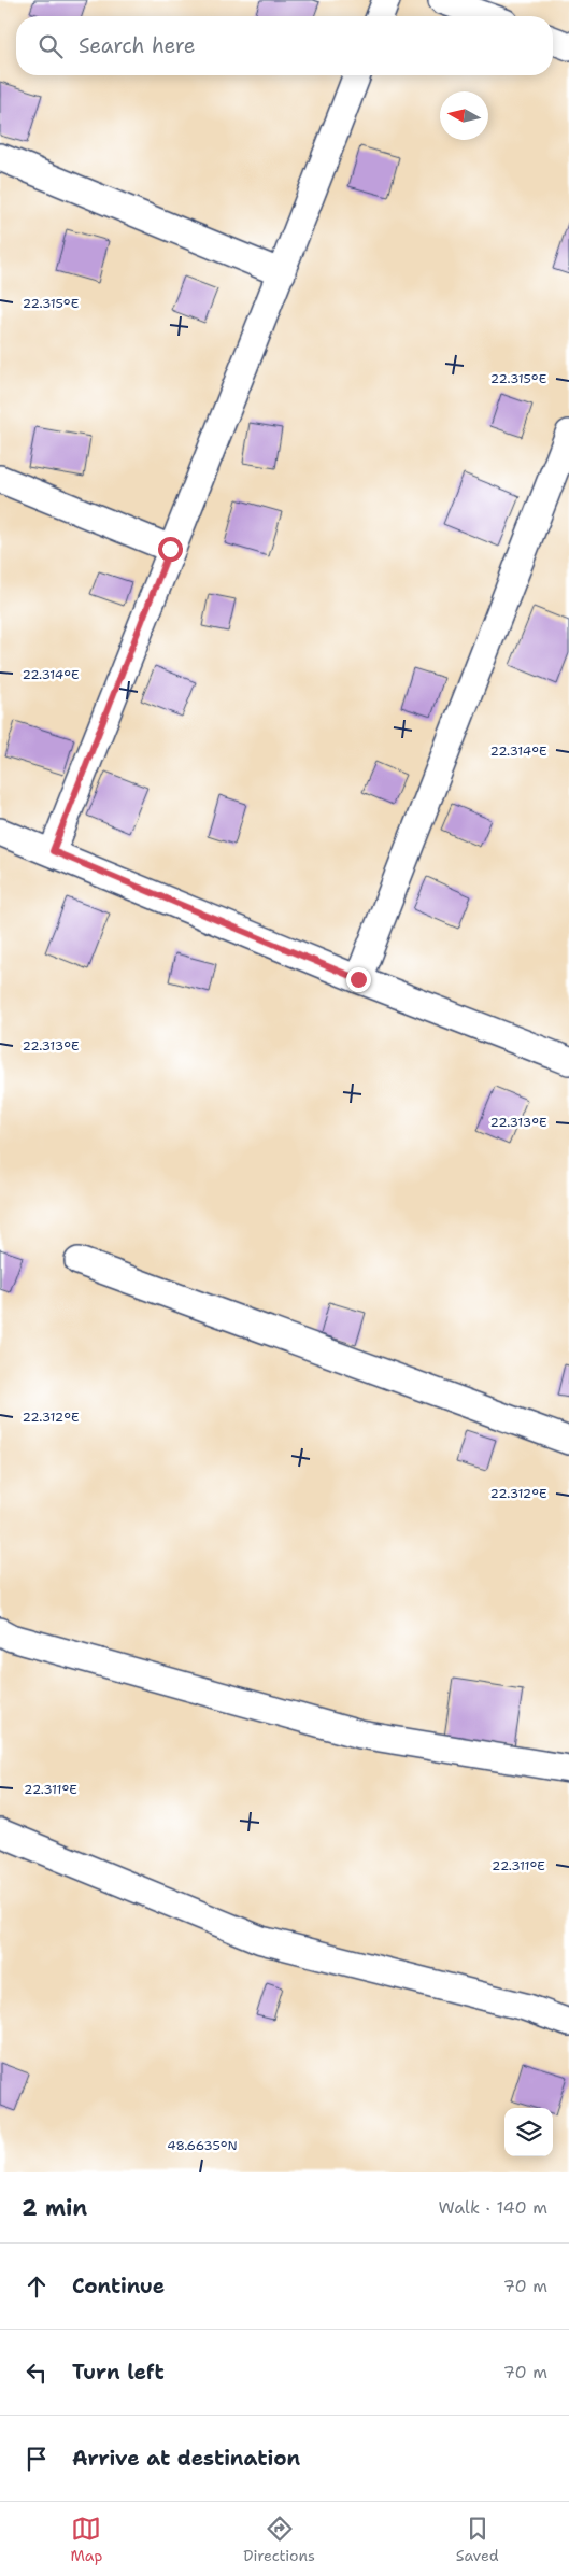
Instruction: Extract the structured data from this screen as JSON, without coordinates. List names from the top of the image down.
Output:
{
  "north": "left",
  "page": {
    "search": "Search here",
    "heading": ["2 min", "Walk · 140 m"],
    "list": [
      ["Continue", "70 m"],
      ["Turn left", "70 m"],
      "Arrive at destination"
    ],
    "nav": ["Map", "Directions", "Saved"]
  },
  "coordinates": [
    "22.315°E",
    "22.314°E",
    "22.313°E",
    "22.312°E",
    "22.311°E",
    "48.6635°N"
  ]
}
